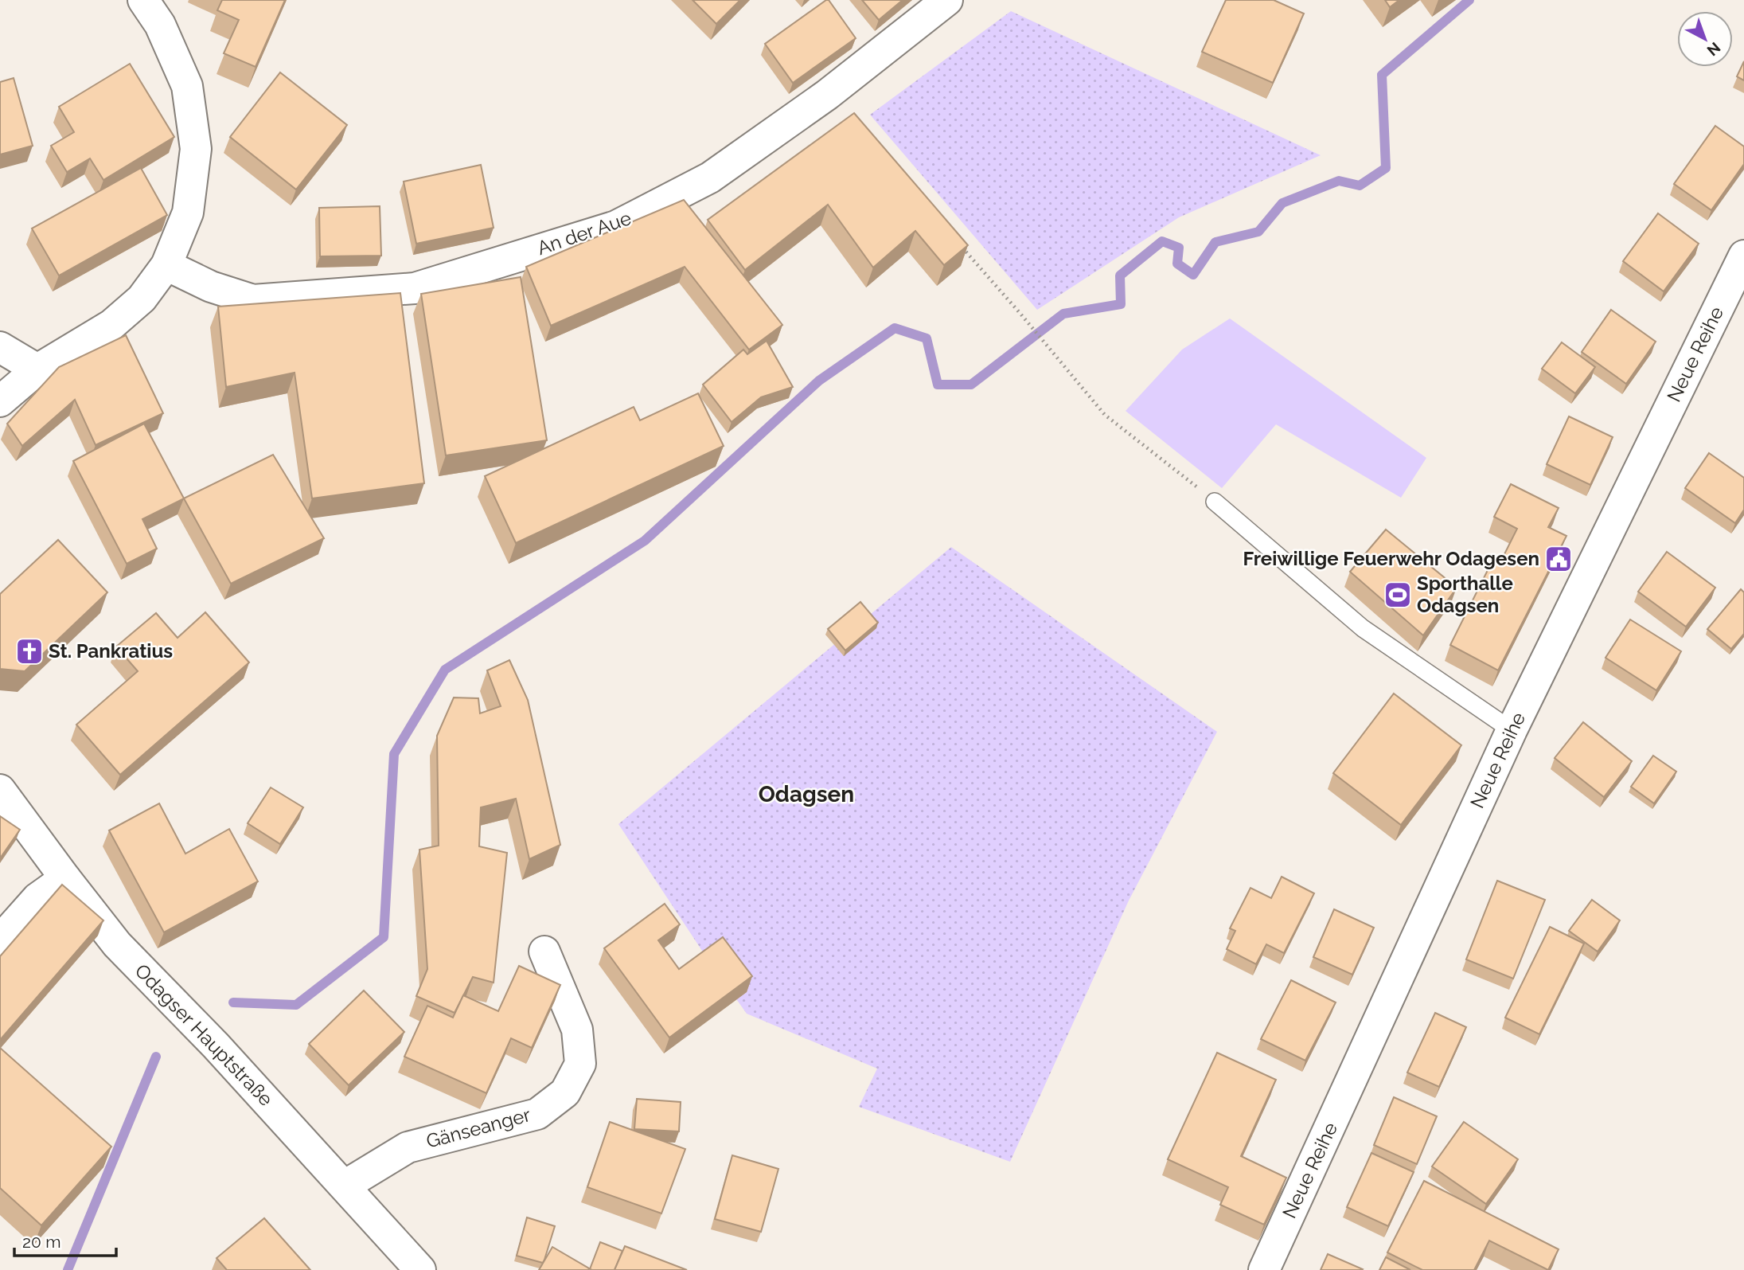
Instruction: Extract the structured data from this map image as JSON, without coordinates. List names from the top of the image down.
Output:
{
  "streets": {
    "street": [
      "An der Aue",
      "Neue Reihe",
      "Odagser Hauptstraße",
      "Gänseanger"
    ]
  },
  "crossings": [
    ["Odagser Hauptstraße", "Gänseanger"]
  ],
  "districts": ["Odagsen"],
  "places": {
    "public building": ["Freiwillige Feuerwehr Odagesen"],
    "sports": ["Sporthalle Odagsen"],
    "church": ["St. Pankratius"]
  },
  "scale_bar": "20 m",
  "north": "bottom right"
}
